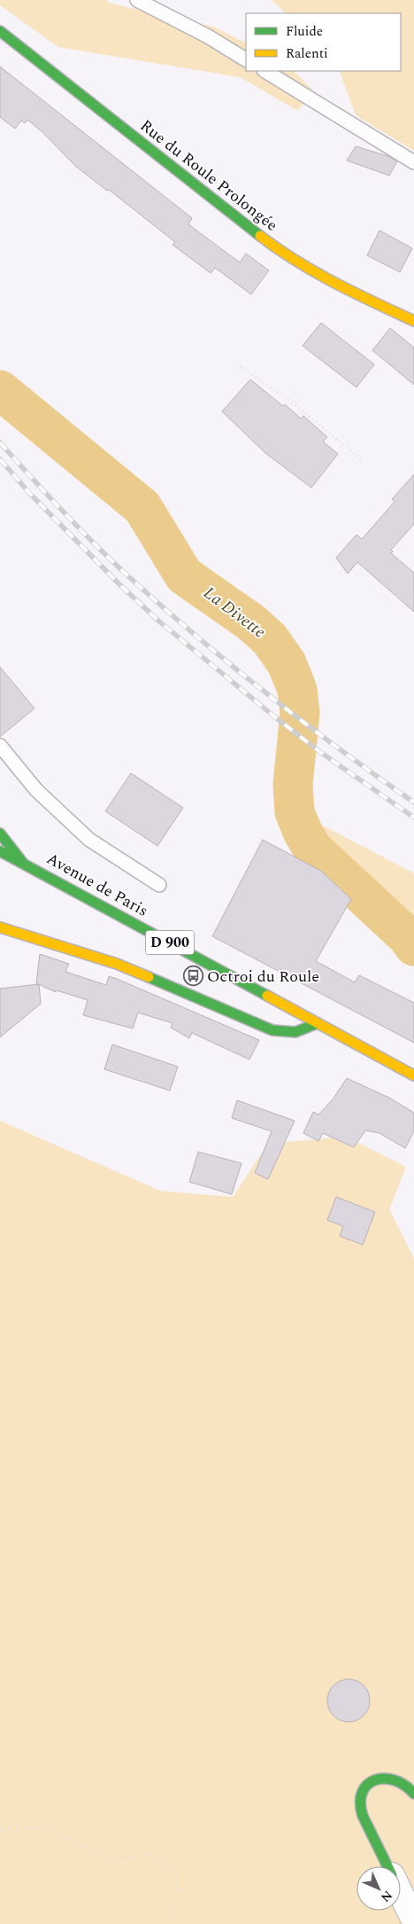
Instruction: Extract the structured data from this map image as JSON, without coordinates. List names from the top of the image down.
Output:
{
  "streets": {
    "street": ["Rue du Roule Prolongée", "Avenue de Paris", "D 900"]
  },
  "crossings": [
    ["Avenue de Paris", "D 900"]
  ],
  "water": ["La Divette"],
  "places": {
    "bus stop": ["Octroi du Roule"]
  },
  "legend": ["Fluide", "Ralenti"],
  "north": "bottom right"
}
